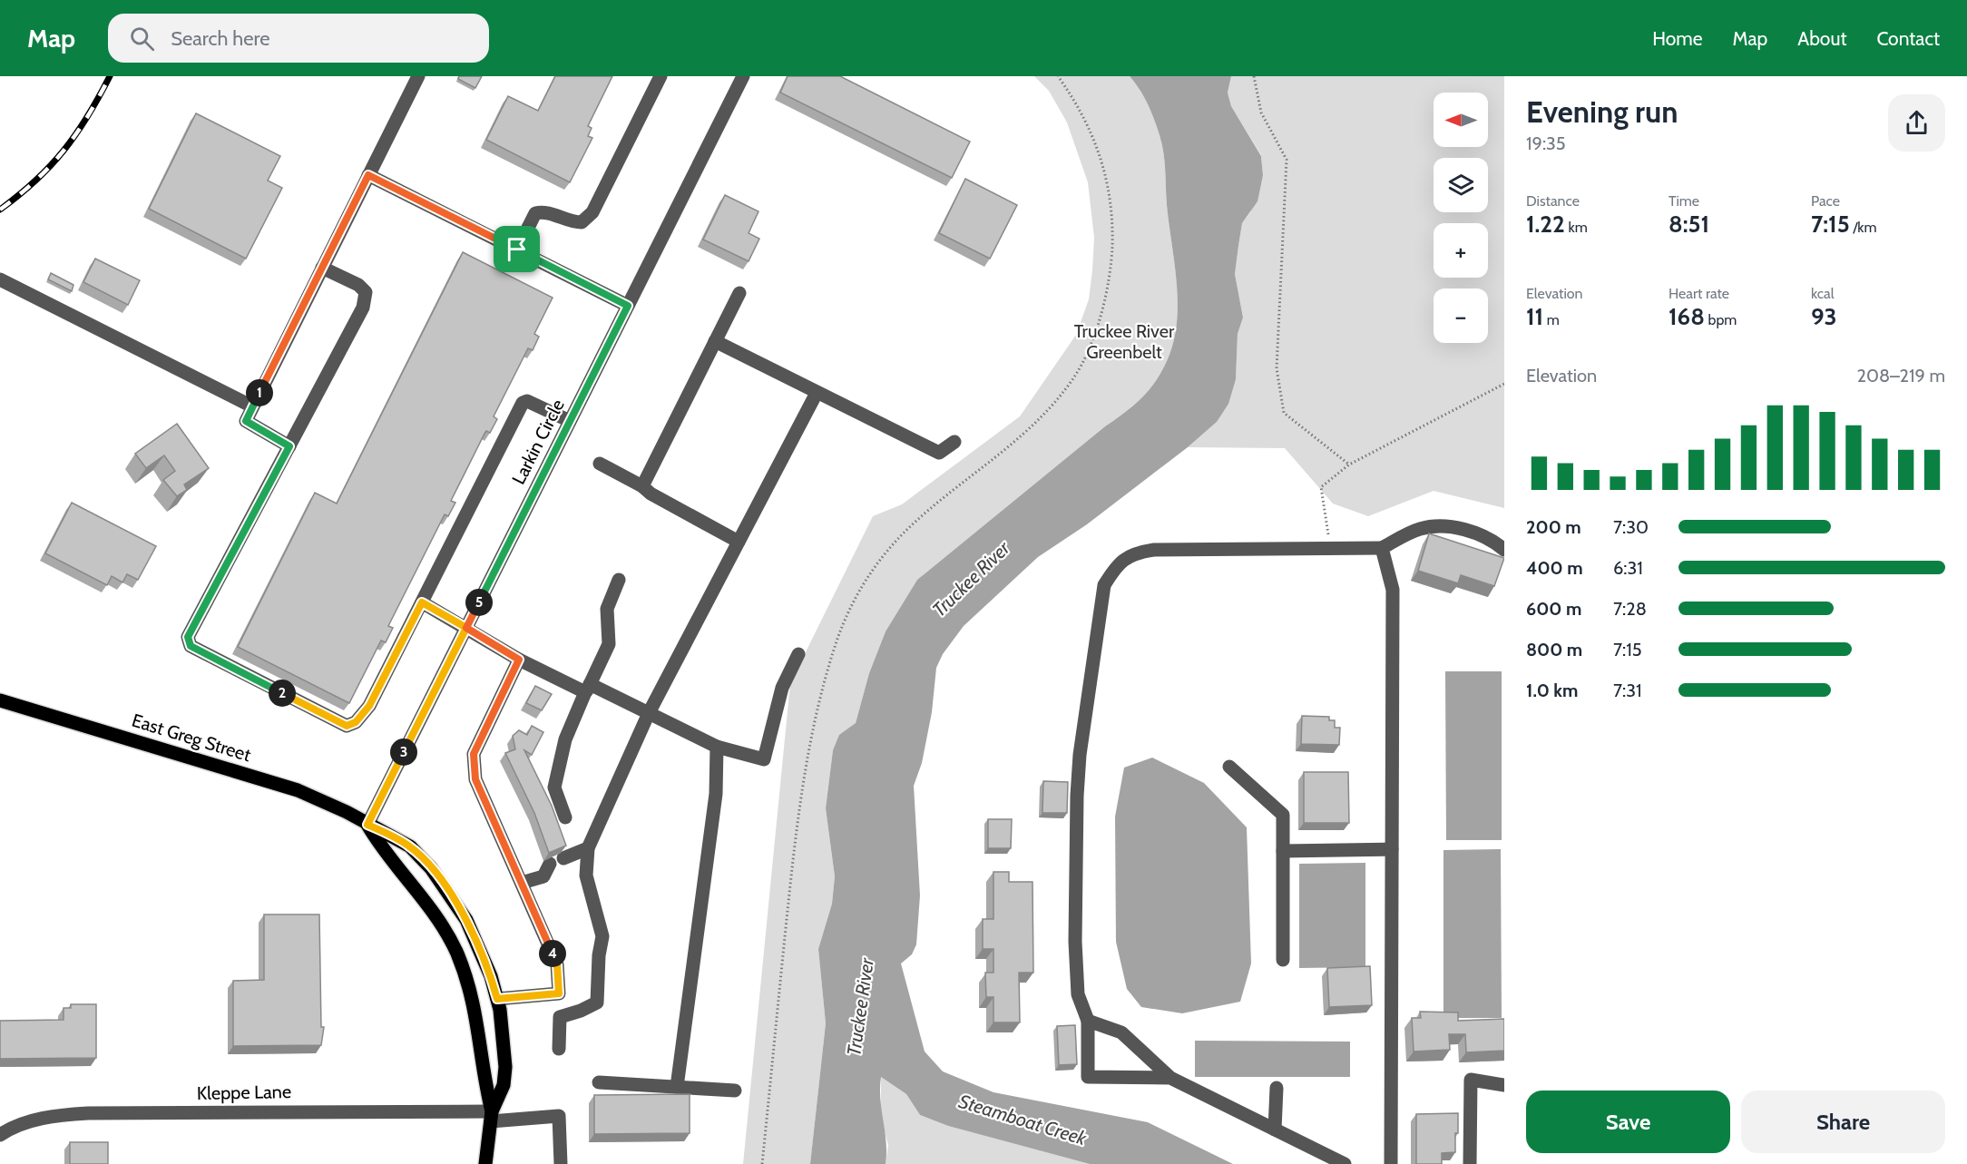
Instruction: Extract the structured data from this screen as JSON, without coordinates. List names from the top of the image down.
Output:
{
  "streets": {
    "main road": ["East Greg Street"],
    "street": ["Larkin Circle", "Kleppe Lane"]
  },
  "crossings": [
    ["Larkin Circle", "East Greg Street"],
    ["East Greg Street", "Kleppe Lane"]
  ],
  "water": ["Truckee River", "Steamboat Creek"],
  "parks": ["Truckee River Greenbelt"],
  "north": "left",
  "page": {
    "header": "Map",
    "search": "Search here",
    "nav": [
      "Home",
      "Map",
      "About",
      "Contact"
    ],
    "heading": ["Evening run", "19:35"],
    "map_buttons": ["+", "−"],
    "stats": [
      ["Distance", "1.22 km"],
      ["Time", "8:51"],
      ["Pace", "7:15 /km"],
      ["Elevation", "11 m"],
      ["Heart rate", "168 bpm"],
      ["kcal", "93"]
    ],
    "chart": ["Elevation", "208–219 m"],
    "pins": [
      "1",
      "5",
      "2",
      "3",
      "4"
    ],
    "list": [
      {
        "name": "200 m",
        "note": "7:30"
      },
      {
        "name": "400 m",
        "note": "6:31"
      },
      {
        "name": "600 m",
        "note": "7:28"
      },
      {
        "name": "800 m",
        "note": "7:15"
      },
      {
        "name": "1.0 km",
        "note": "7:31"
      }
    ],
    "buttons": ["Save", "Share"]
  }
}
